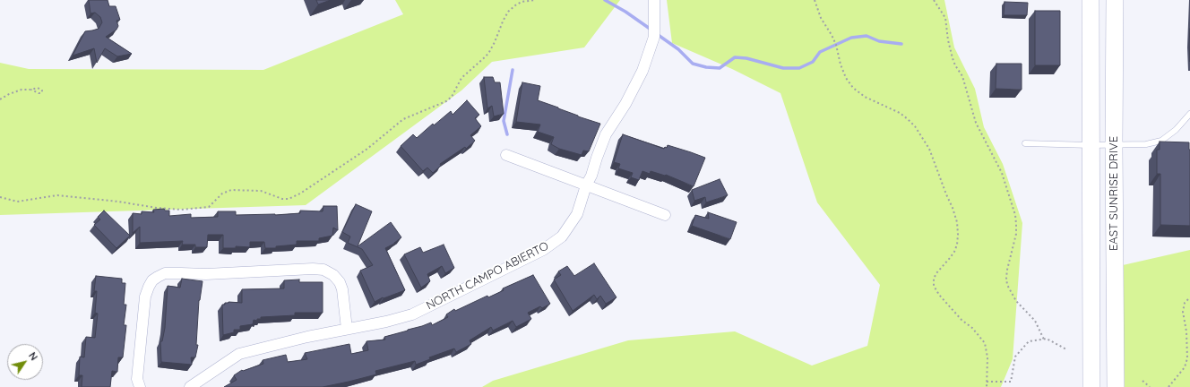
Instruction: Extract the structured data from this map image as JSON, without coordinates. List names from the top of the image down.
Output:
{
  "streets": {
    "main road": ["EAST SUNRISE DRIVE"],
    "street": ["NORTH CAMPO ABIERTO"]
  },
  "north": "top right"
}
